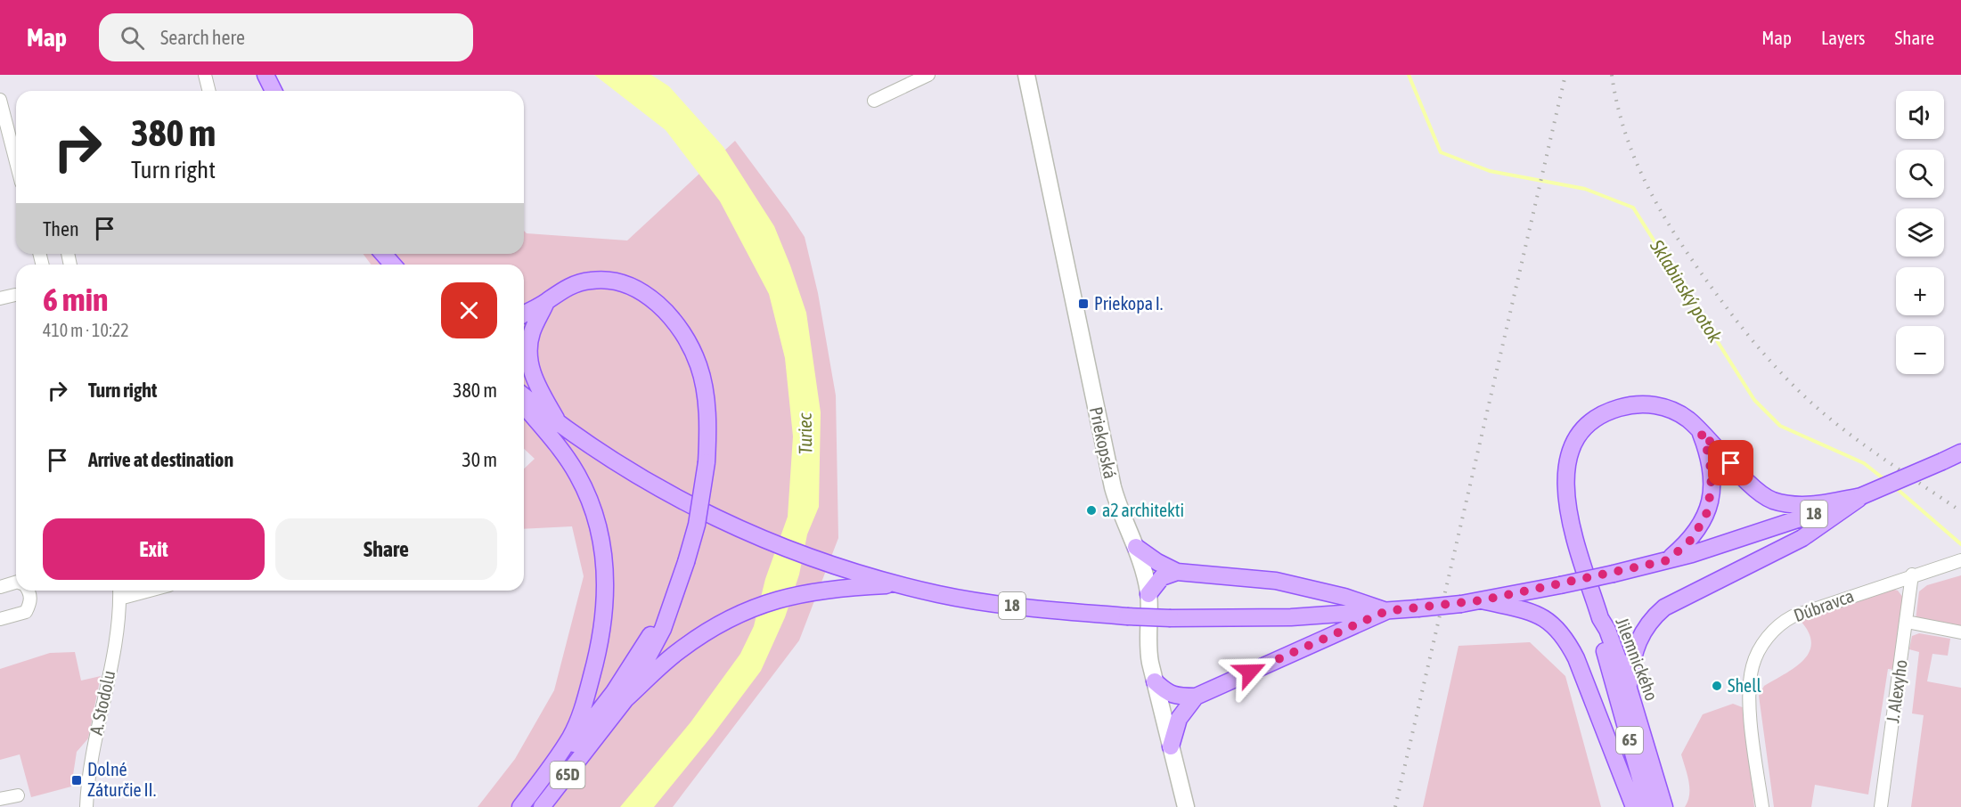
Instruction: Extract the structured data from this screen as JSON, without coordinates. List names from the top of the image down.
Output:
{
  "streets": {
    "main road": [
      "18",
      "Jilemnického",
      "65",
      "65D"
    ],
    "street": [
      "Priekopská",
      "Dúbravca",
      "J. Alexyho",
      "A. Stodolu"
    ]
  },
  "crossings": [
    ["Dúbravca", "J. Alexyho"]
  ],
  "water": ["Sklabinský potok", "Turiec"],
  "places": {
    "transit": ["Priekopa I.", "Dolné Záturčie II."],
    "other": ["a2 architekti", "Shell"]
  },
  "page": {
    "header": "Map",
    "search": "Search here",
    "nav": ["Map", "Layers", "Share"],
    "map_buttons": ["+", "−"],
    "turn": ["380 m", "Turn right"],
    "then": "Then",
    "heading": ["6 min", "410 m · 10:22"],
    "list": [
      {
        "name": "Turn right",
        "value": "380 m"
      },
      {
        "name": "Arrive at destination",
        "value": "30 m"
      }
    ],
    "buttons": ["Exit", "Share"]
  }
}
